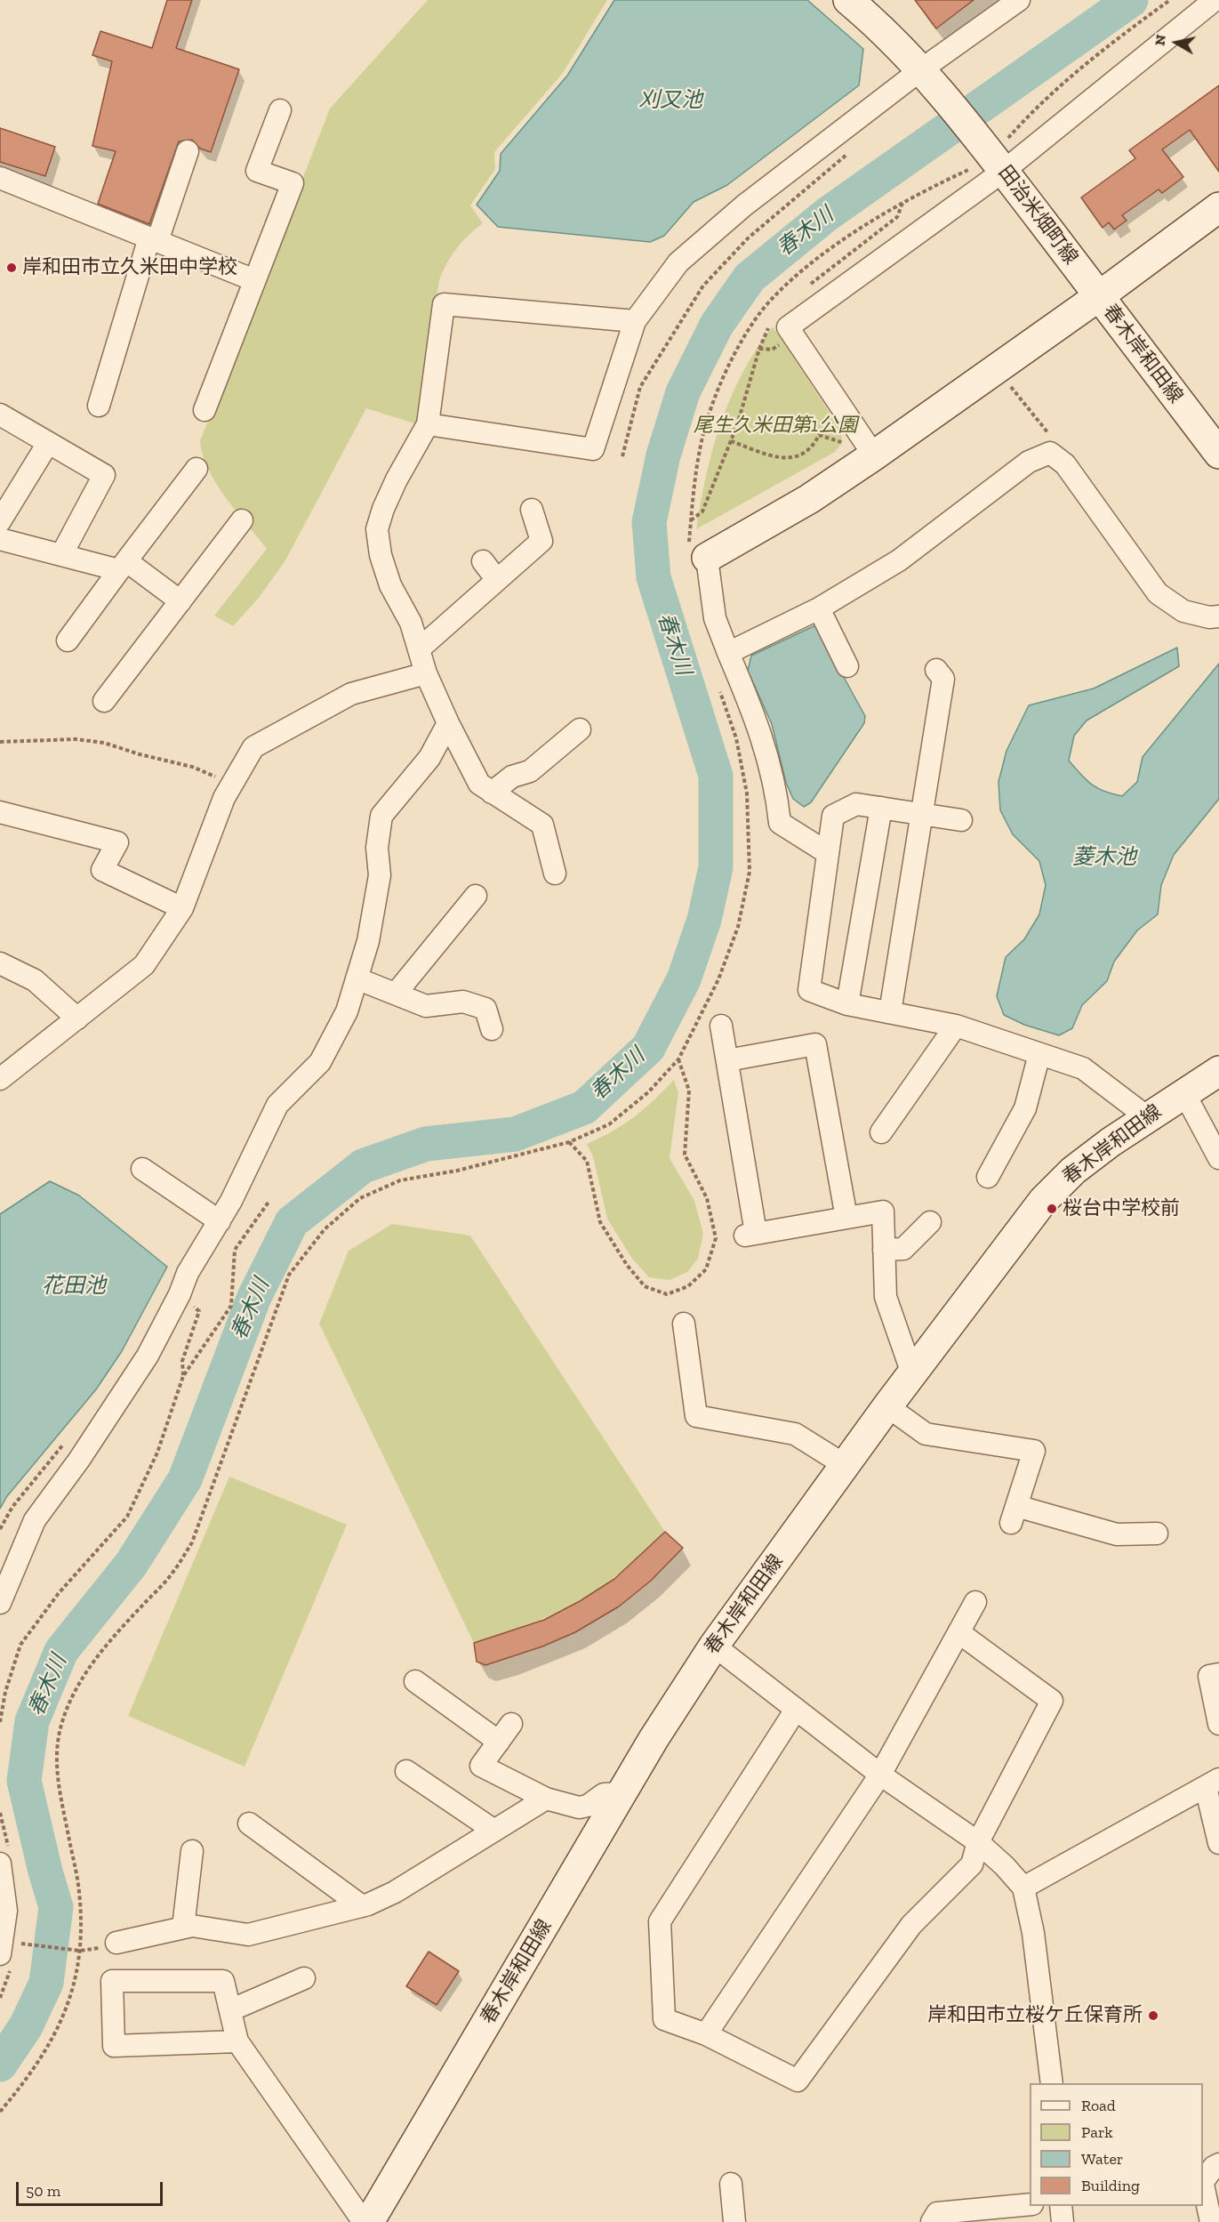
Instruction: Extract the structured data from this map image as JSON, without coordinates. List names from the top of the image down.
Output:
{
  "streets": {
    "main road": ["田治米畑町線", "春木岸和田線"]
  },
  "crossings": [
    ["田治米畑町線", "春木岸和田線"]
  ],
  "water": [
    "刈又池",
    "春木川",
    "菱木池",
    "花田池"
  ],
  "parks": ["尾生久米田第1公園"],
  "places": ["岸和田市立久米田中学校", "桜台中学校前", "岸和田市立桜ケ丘保育所"],
  "legend": [
    "Road",
    "Park",
    "Water",
    "Building"
  ],
  "scale_bar": "50 m",
  "north": "left"
}
